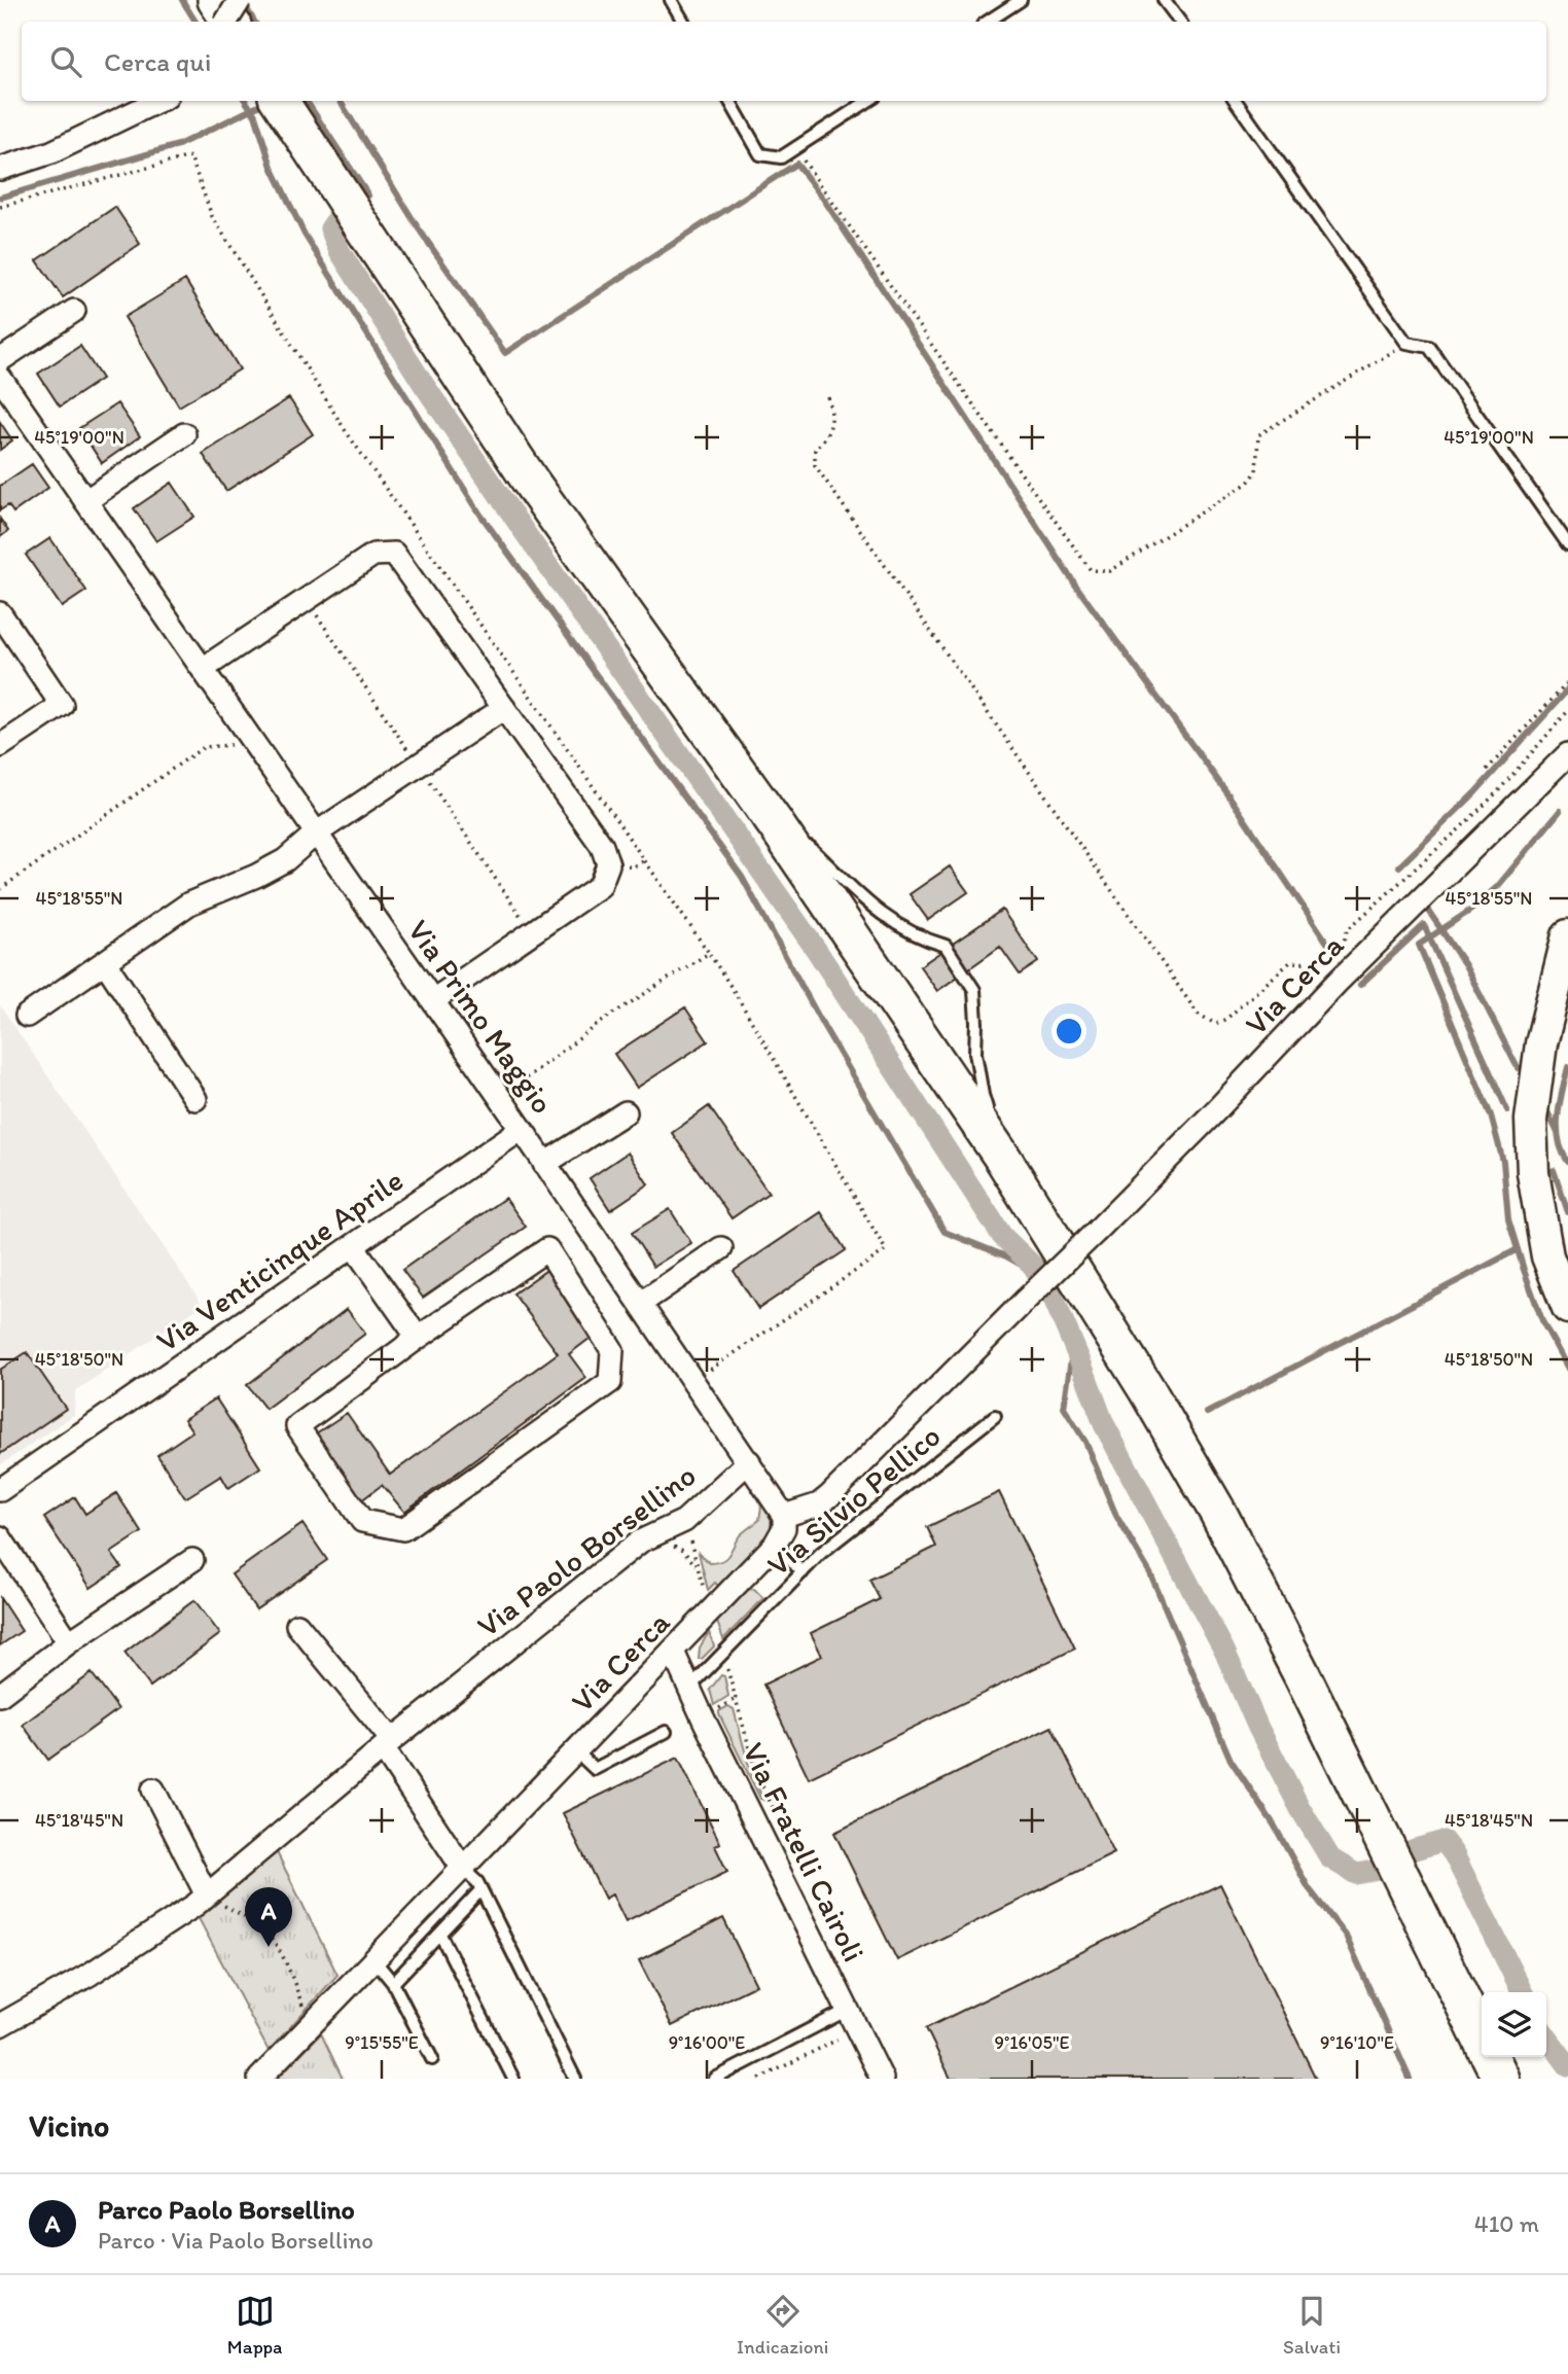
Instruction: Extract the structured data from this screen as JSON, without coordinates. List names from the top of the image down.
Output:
{
  "streets": {
    "street": [
      "Via Cerca",
      "Via Primo Maggio",
      "Via Venticinque Aprile",
      "Via Paolo Borsellino",
      "Via Fratelli Cairoli"
    ],
    "lane": ["Via Silvio Pellico"]
  },
  "crossings": [
    ["Via Cerca", "Via Primo Maggio"],
    ["Via Cerca", "Via Fratelli Cairoli"],
    ["Via Primo Maggio", "Via Venticinque Aprile"],
    ["Via Primo Maggio", "Via Paolo Borsellino"],
    ["Via Silvio Pellico", "Via Fratelli Cairoli"]
  ],
  "page": {
    "search": "Cerca qui",
    "pins": "A",
    "heading": "Vicino",
    "list": [
      {
        "mark": "A",
        "name": "Parco Paolo Borsellino",
        "note": "Parco · Via Paolo Borsellino",
        "value": "410 m"
      }
    ],
    "nav": ["Mappa", "Indicazioni", "Salvati"]
  },
  "coordinates": [
    "45°19'00\"N",
    "45°18'55\"N",
    "45°18'50\"N",
    "45°18'45\"N",
    "9°15'55\"E",
    "9°16'00\"E",
    "9°16'05\"E",
    "9°16'10\"E"
  ]
}
